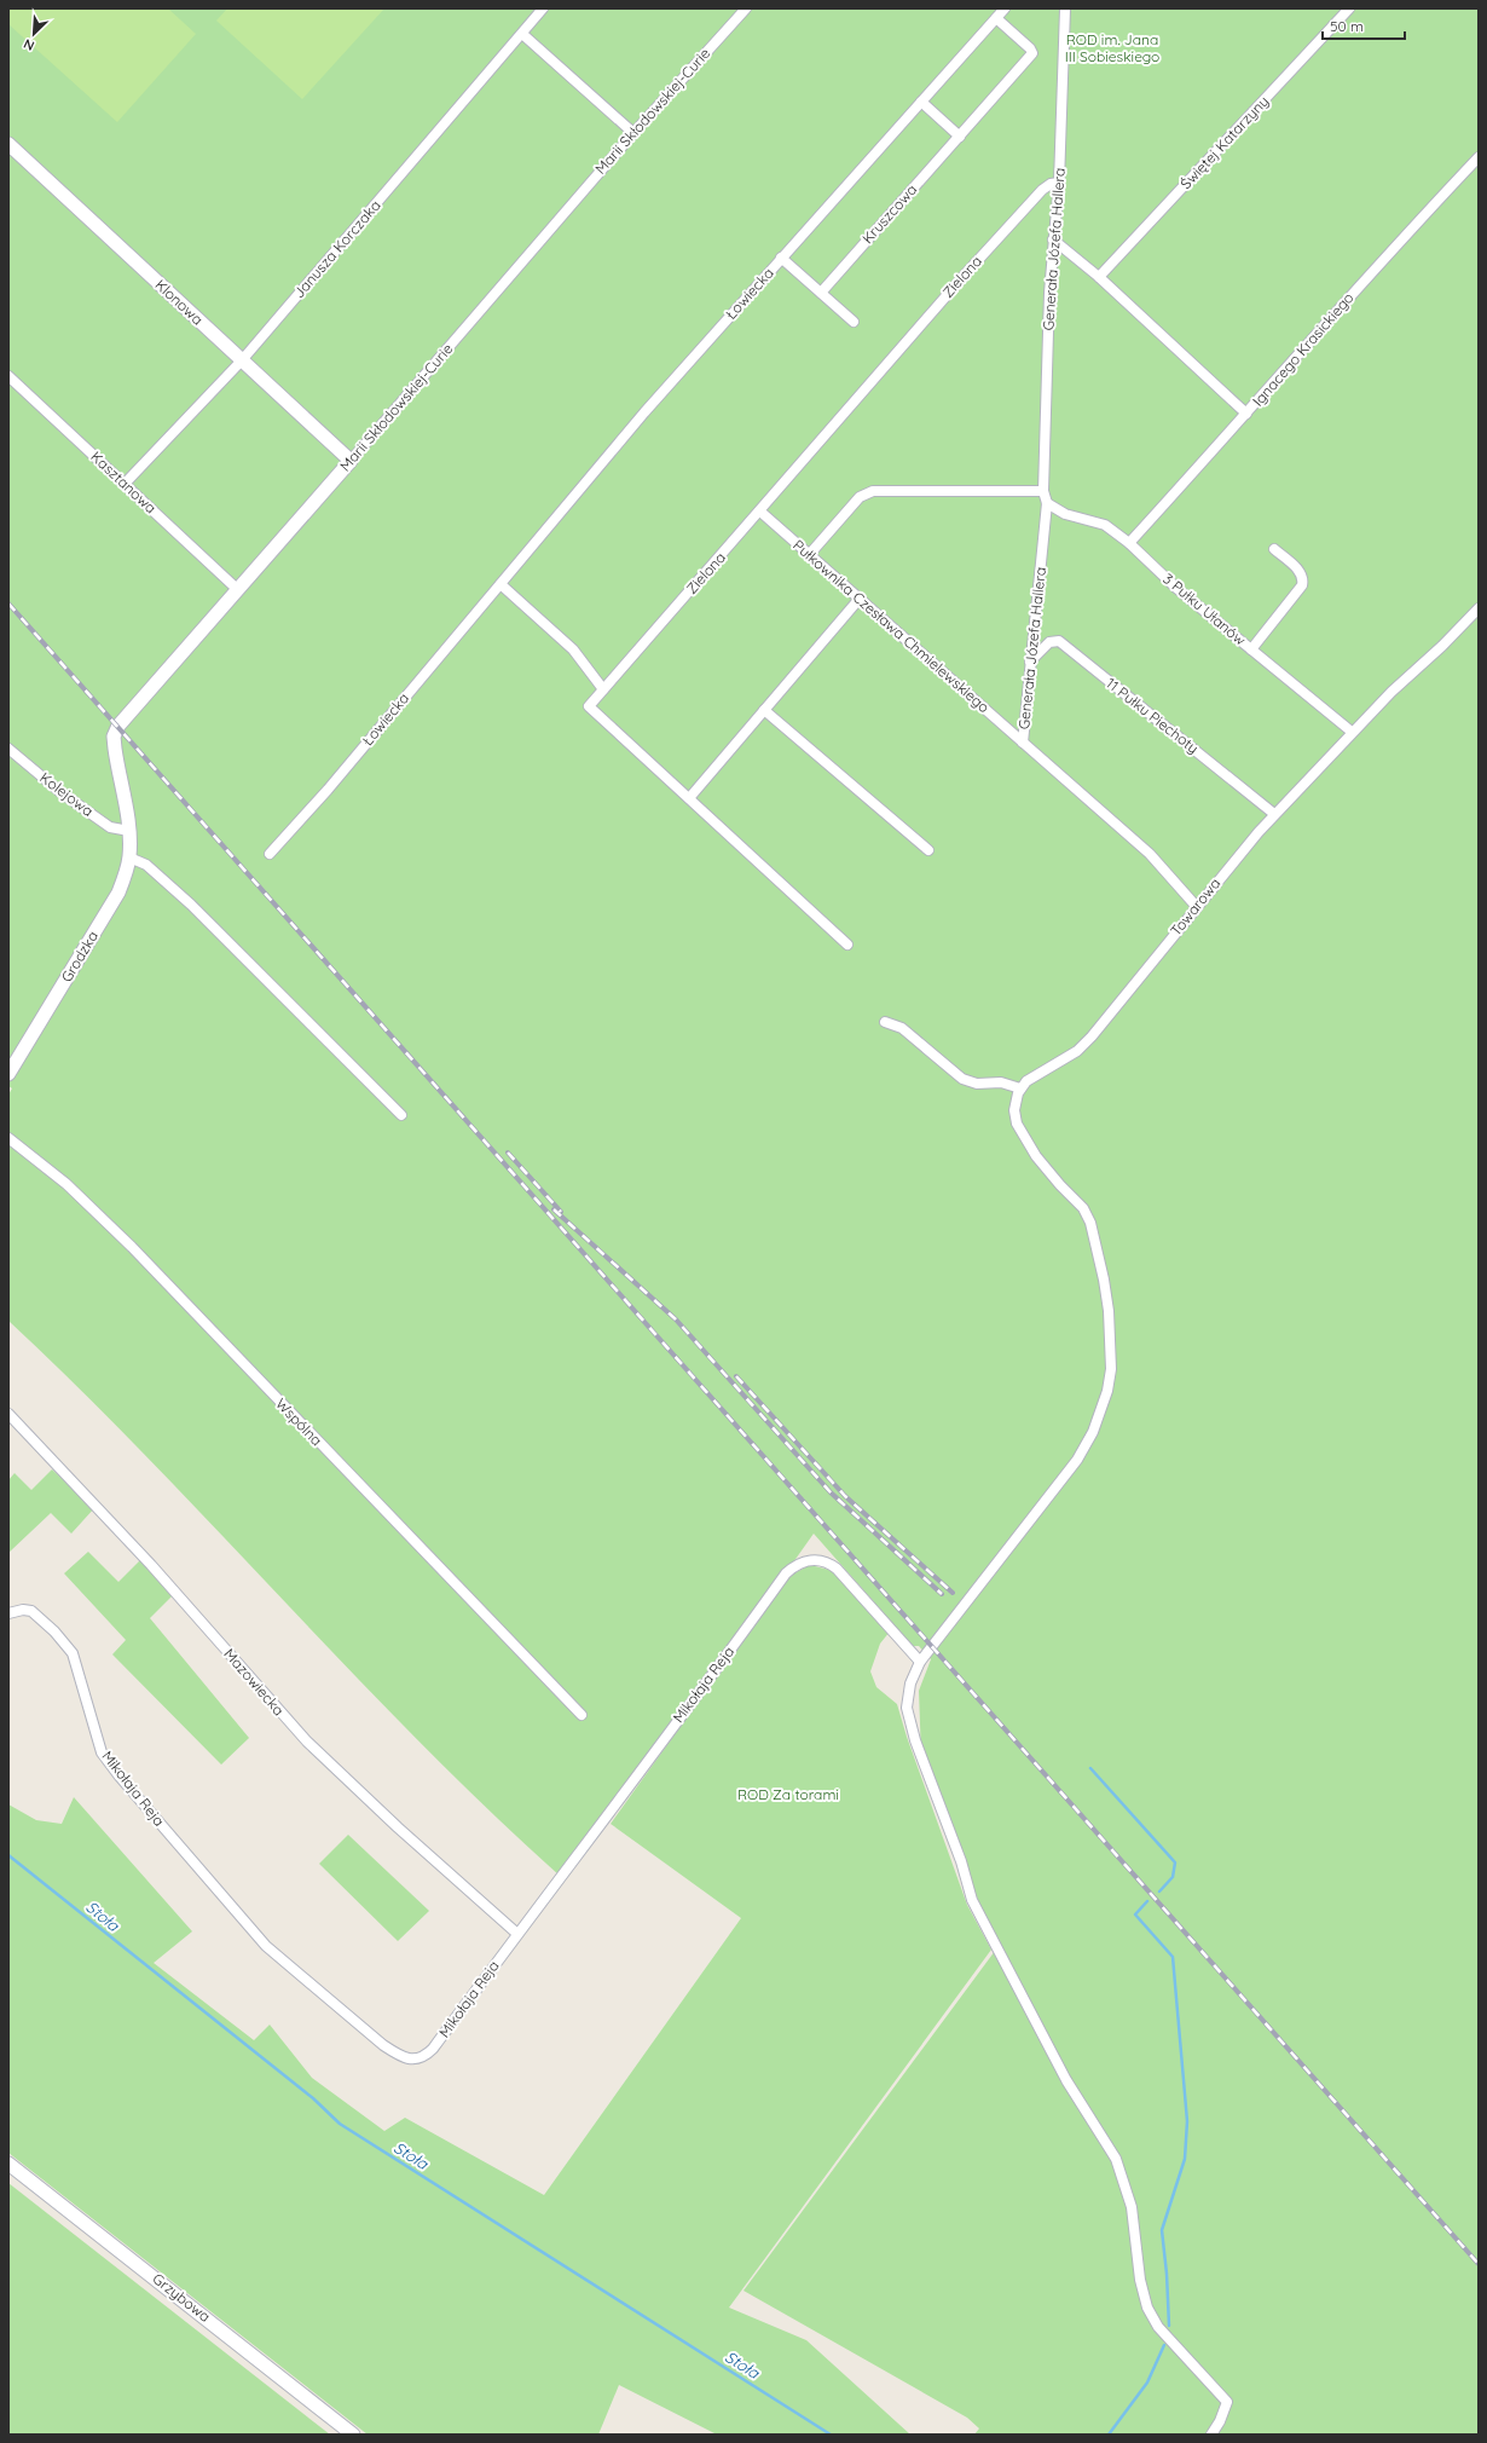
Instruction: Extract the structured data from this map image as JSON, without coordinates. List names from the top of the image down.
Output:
{
  "streets": {
    "street": [
      "Marii Skłodowskiej-Curie",
      "Świętej Katarzyny",
      "Kruszcowa",
      "Janusza Korczaka",
      "Generała Józefa Hallera",
      "Zielona",
      "Łowiecka",
      "Klonowa",
      "Ignacego Krasickiego",
      "Kasztanowa",
      "3 Pułku Ułanów",
      "Pułkownika Czesława Chmielewskiego",
      "11 Pułku Piechoty",
      "Kolejowa",
      "Towarowa",
      "Grodzka",
      "Wspólna",
      "Mazowiecka",
      "Mikołaja Reja",
      "Grzybowa"
    ]
  },
  "crossings": [
    ["Marii Skłodowskiej-Curie", "Klonowa"],
    ["Marii Skłodowskiej-Curie", "Kasztanowa"],
    ["Marii Skłodowskiej-Curie", "Kolejowa"],
    ["Marii Skłodowskiej-Curie", "Grodzka"],
    ["Kruszcowa", "Łowiecka"],
    ["Janusza Korczaka", "Klonowa"],
    ["Janusza Korczaka", "Kasztanowa"],
    ["Generała Józefa Hallera", "Zielona"],
    ["Generała Józefa Hallera", "3 Pułku Ułanów"],
    ["Generała Józefa Hallera", "Pułkownika Czesława Chmielewskiego"],
    ["Generała Józefa Hallera", "11 Pułku Piechoty"],
    ["Generała Józefa Hallera", "Towarowa"],
    ["Zielona", "Pułkownika Czesława Chmielewskiego"],
    ["Ignacego Krasickiego", "3 Pułku Ułanów"],
    ["3 Pułku Ułanów", "Towarowa"],
    ["11 Pułku Piechoty", "Towarowa"],
    ["Kolejowa", "Grodzka"],
    ["Mazowiecka", "Mikołaja Reja"]
  ],
  "water": ["Stoła"],
  "parks": ["ROD im. Jana III Sobieskiego", "ROD Za torami"],
  "scale_bar": "50 m",
  "north": "bottom left"
}
